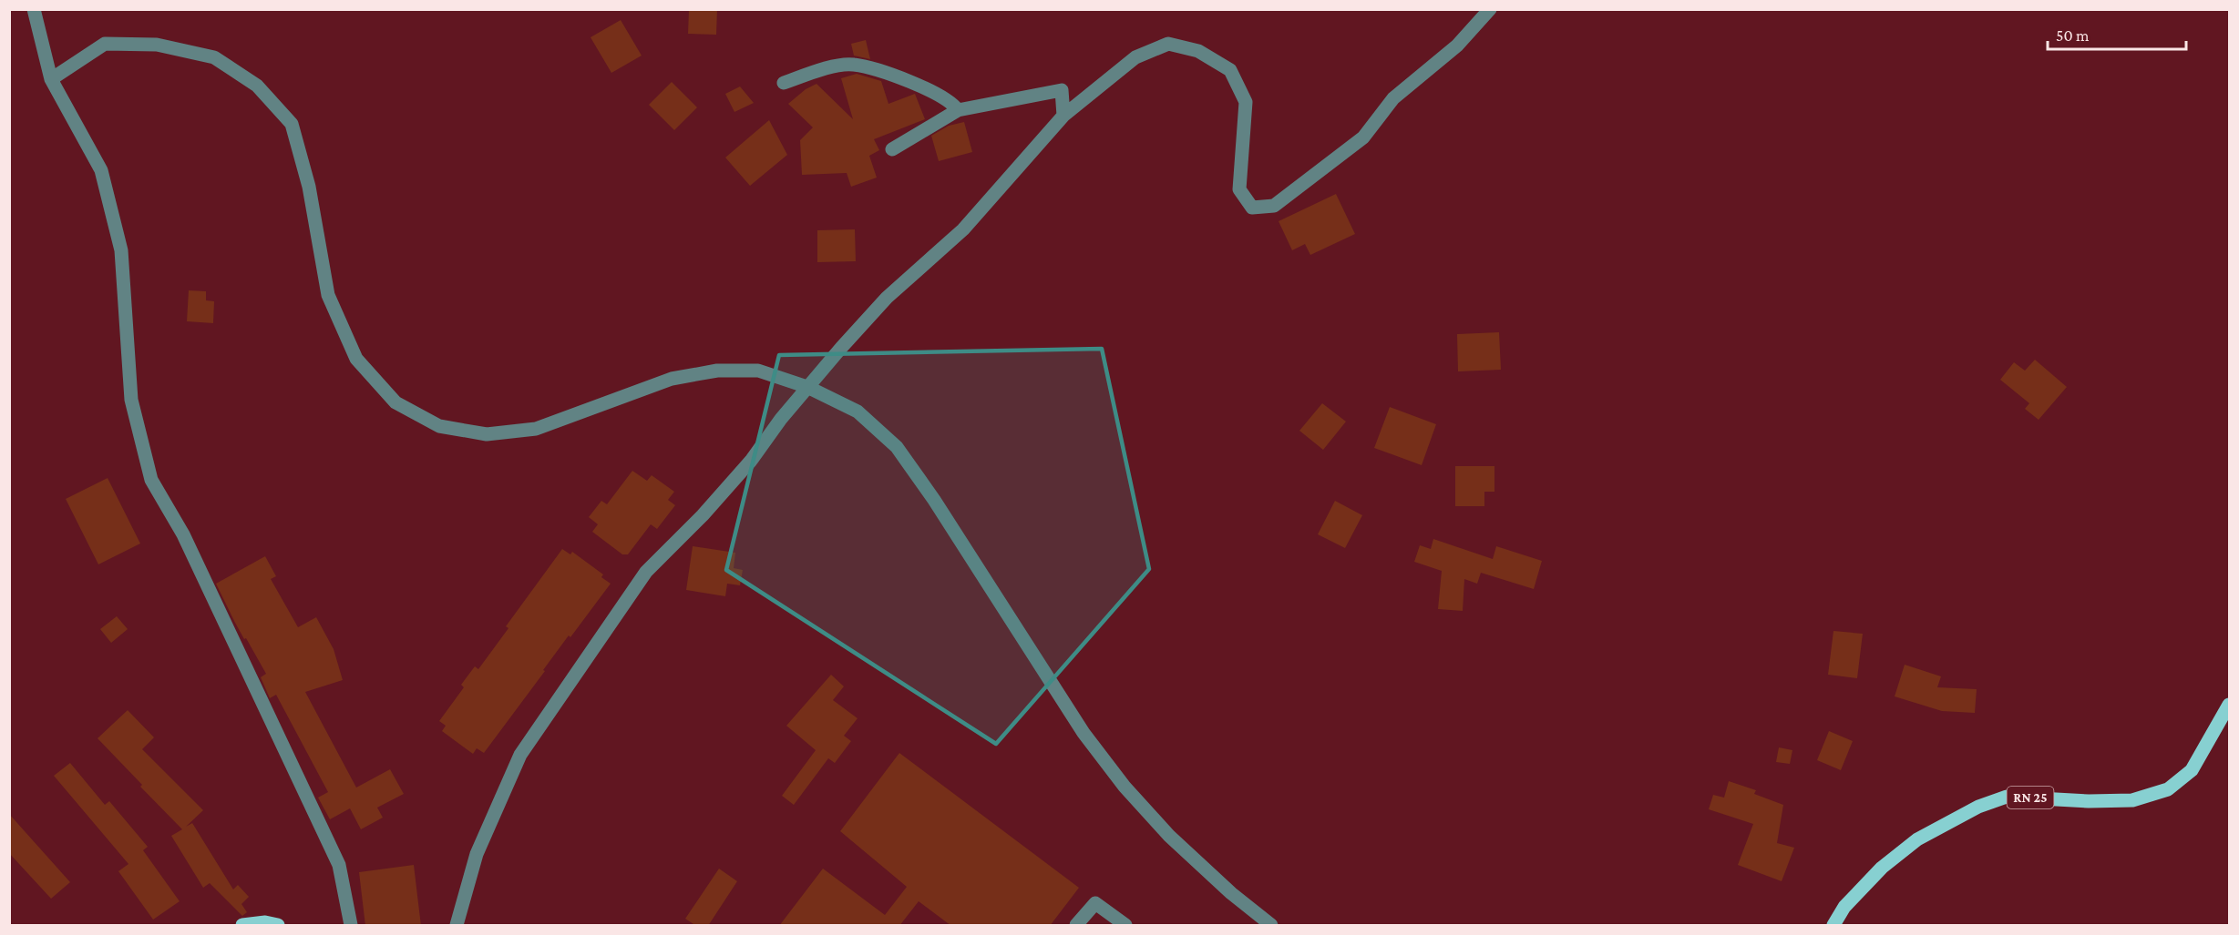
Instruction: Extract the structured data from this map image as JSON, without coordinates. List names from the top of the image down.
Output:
{
  "streets": {
    "main road": ["RN 25"]
  },
  "scale_bar": "50 m"
}
